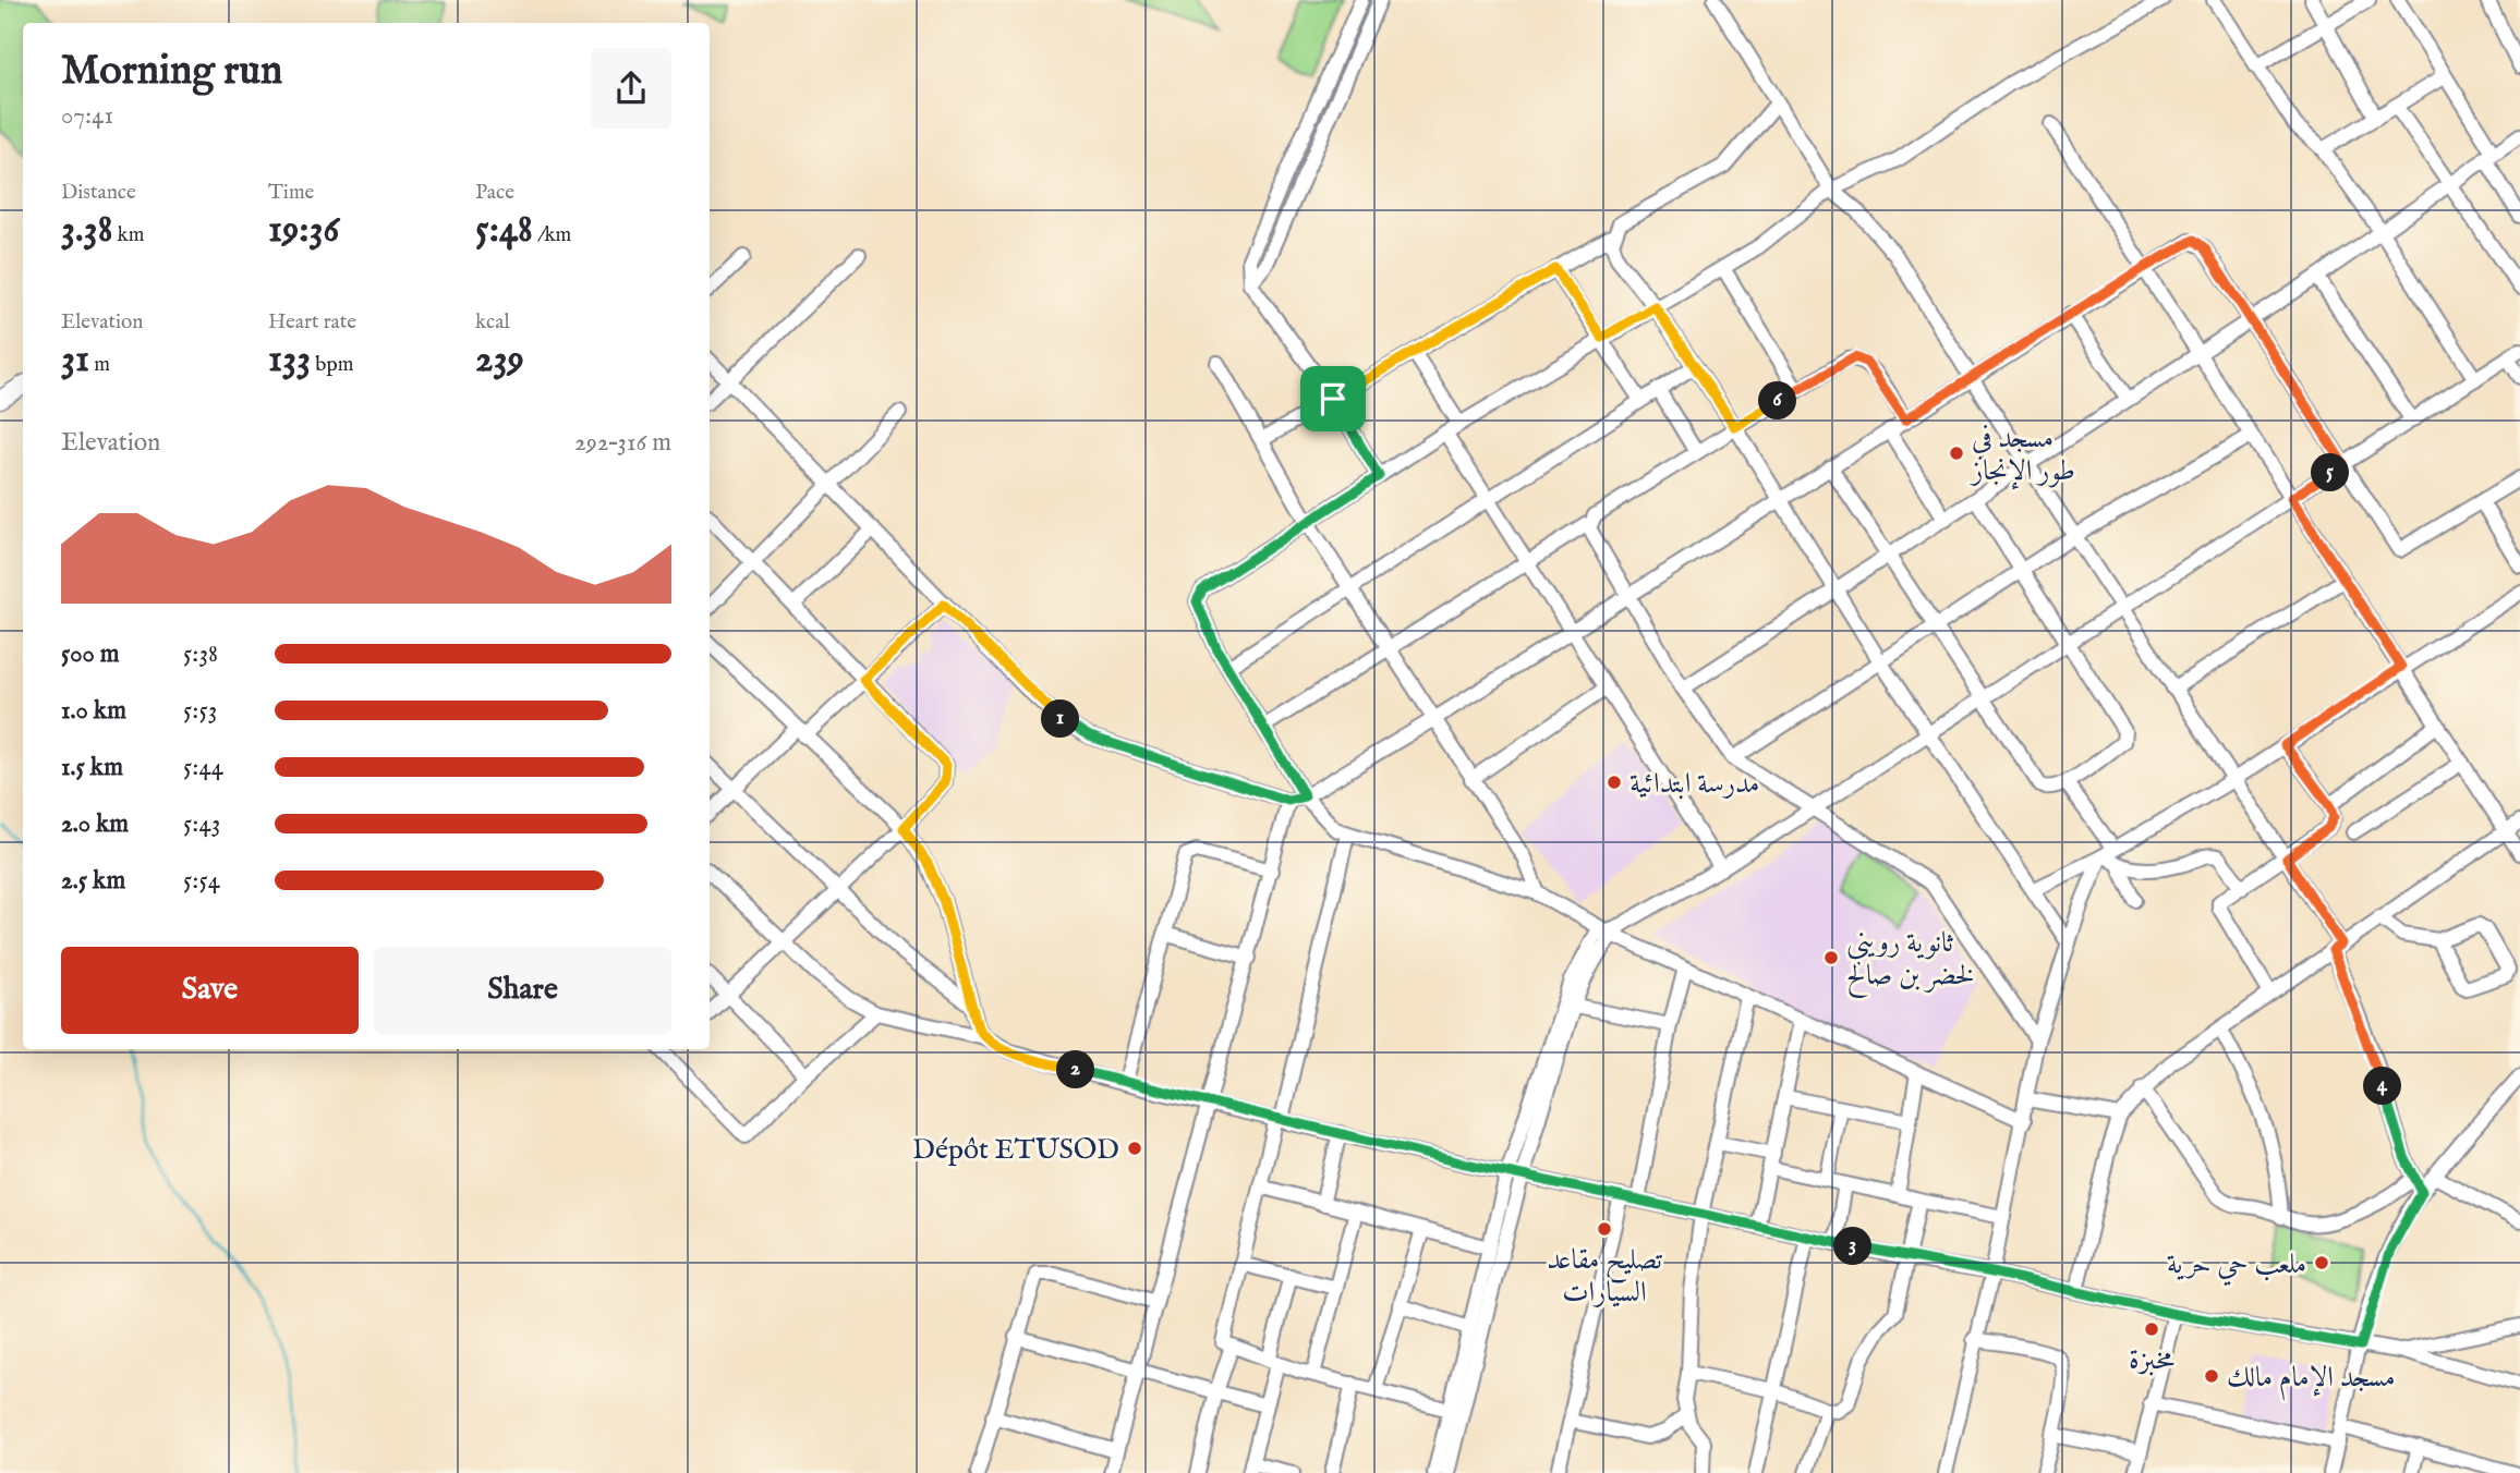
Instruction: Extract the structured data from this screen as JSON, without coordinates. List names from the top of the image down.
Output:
{
  "places": [
    "مسجد في طور الإنجاز",
    "مدرسة ابتدائية",
    "ثانوية رويني لخضر بن صالح",
    "Dépôt ETUSOD",
    "تصليح مقاعد السيارات",
    "ملعب حي حرية",
    "مخبزة",
    "مسجد الإمام مالك"
  ],
  "page": {
    "heading": ["Morning run", "07:41"],
    "stats": [
      ["Distance", "3.38 km"],
      ["Time", "19:36"],
      ["Pace", "5:48 /km"],
      ["Elevation", "31 m"],
      ["Heart rate", "133 bpm"],
      ["kcal", "239"]
    ],
    "pins": [
      "6",
      "5",
      "1",
      "2",
      "4",
      "3"
    ],
    "chart": ["Elevation", "292–316 m"],
    "list": [
      {
        "name": "500 m",
        "note": "5:38"
      },
      {
        "name": "1.0 km",
        "note": "5:53"
      },
      {
        "name": "1.5 km",
        "note": "5:44"
      },
      {
        "name": "2.0 km",
        "note": "5:43"
      },
      {
        "name": "2.5 km",
        "note": "5:54"
      }
    ],
    "buttons": ["Save", "Share"]
  }
}
